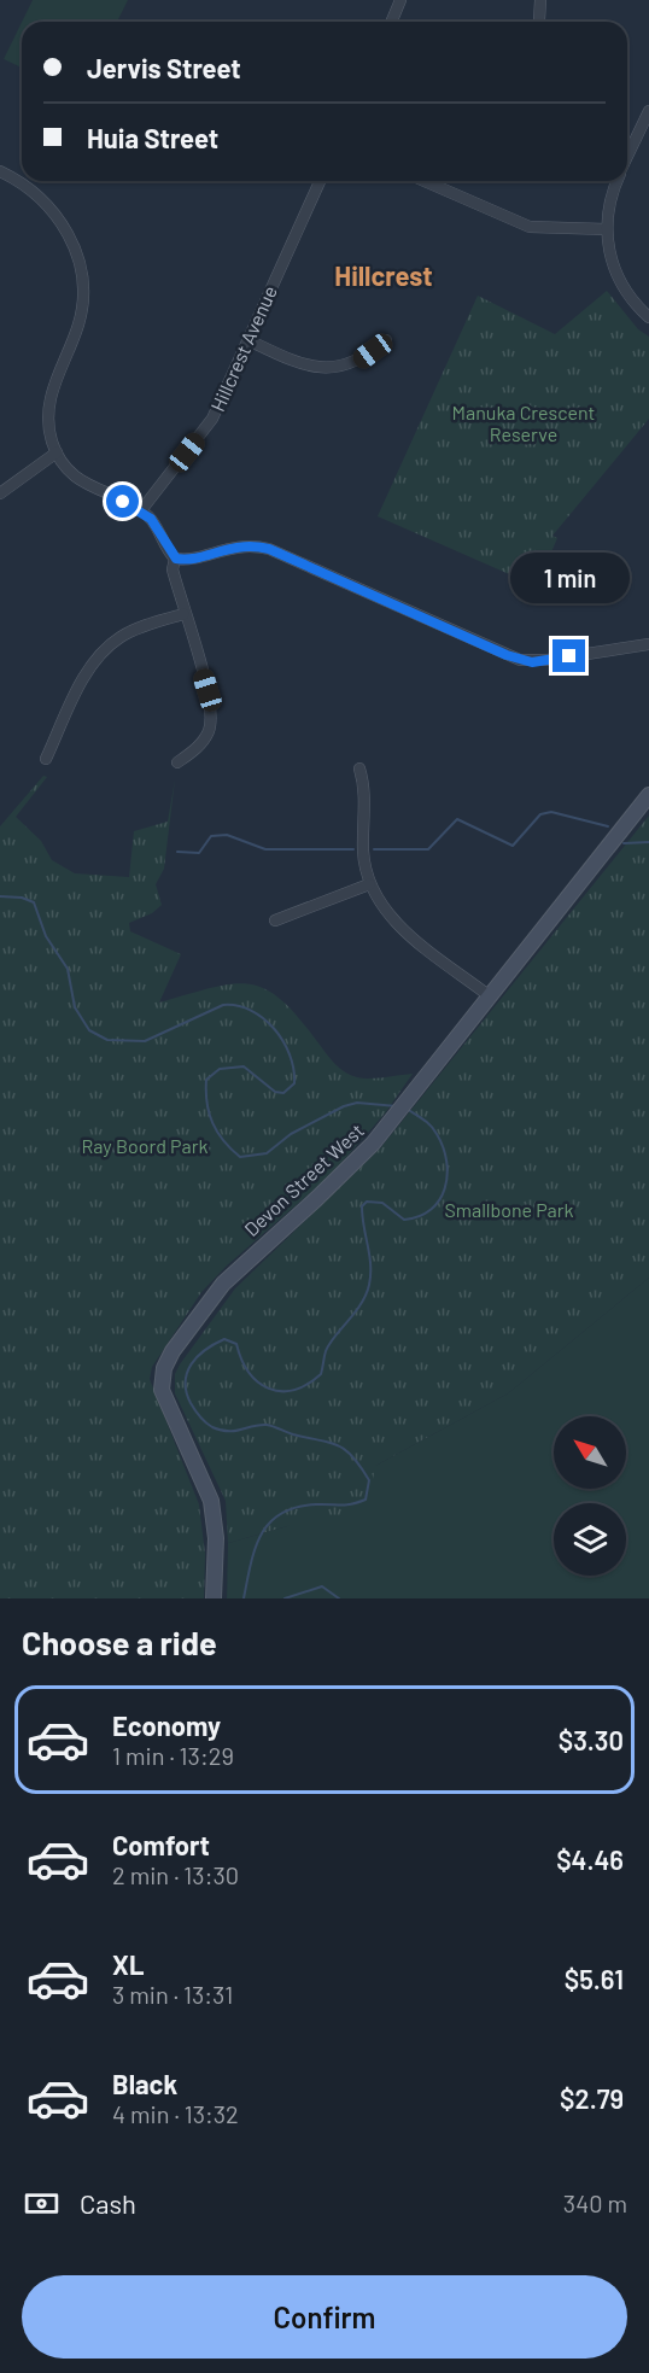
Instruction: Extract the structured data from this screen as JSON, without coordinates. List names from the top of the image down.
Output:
{
  "streets": {
    "main road": ["Devon Street West"],
    "street": ["Hillcrest Avenue"]
  },
  "districts": ["Hillcrest"],
  "parks": ["Manuka Crescent Reserve", "Ray Boord Park", "Smallbone Park"],
  "north": "top left",
  "page": {
    "banner": ["Jervis Street", "Huia Street"],
    "bubble": "1 min",
    "heading": "Choose a ride",
    "list": [
      {
        "name": "Economy",
        "note": "1 min · 13:29",
        "value": "$3.30"
      },
      {
        "name": "Comfort",
        "note": "2 min · 13:30",
        "value": "$4.46"
      },
      {
        "name": "XL",
        "note": "3 min · 13:31",
        "value": "$5.61"
      },
      {
        "name": "Black",
        "note": "4 min · 13:32",
        "value": "$2.79"
      }
    ],
    "pay": ["Cash", "340 m"],
    "buttons": "Confirm"
  }
}
